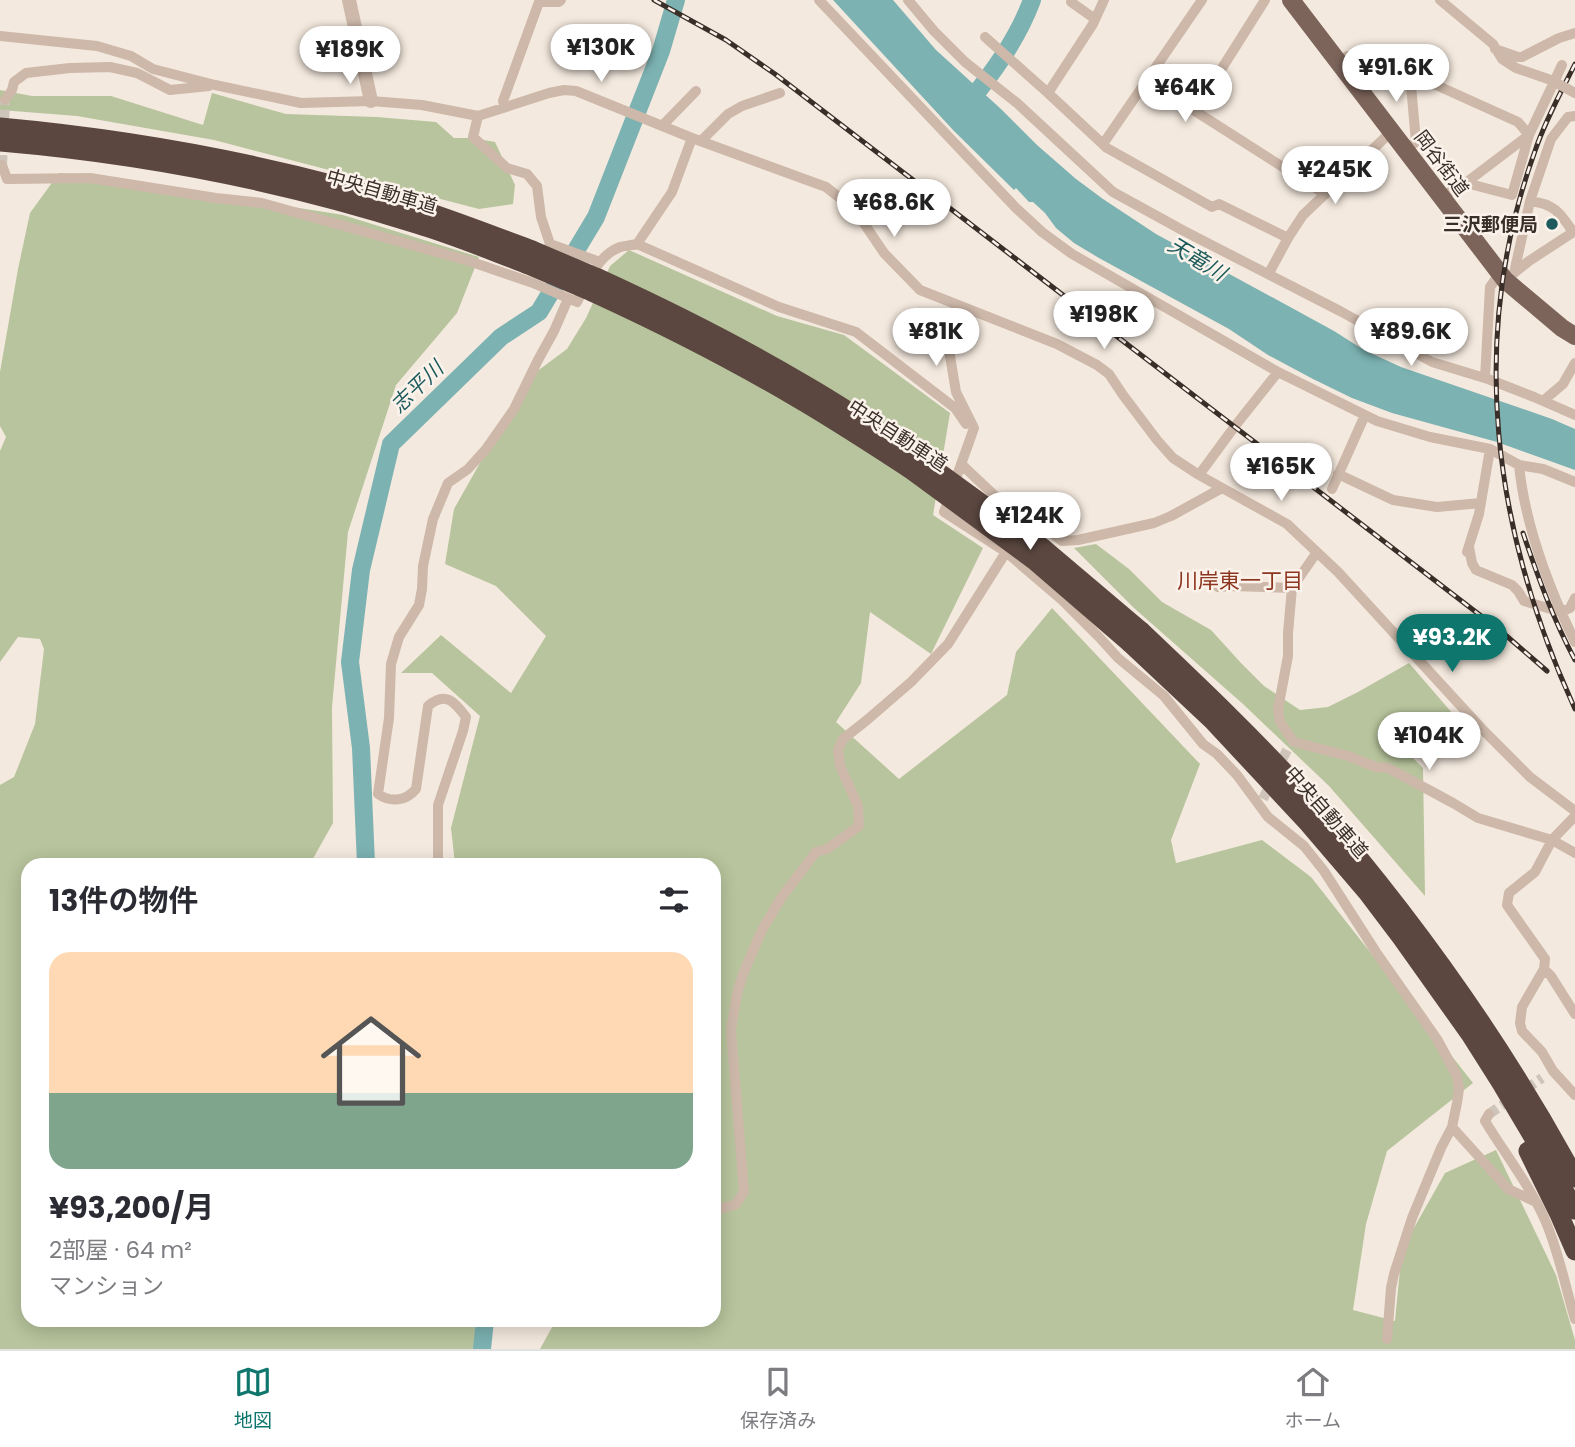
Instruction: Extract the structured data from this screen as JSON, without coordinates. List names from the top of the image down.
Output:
{
  "streets": {
    "highway": ["中央自動車道"],
    "main road": ["岡谷街道"]
  },
  "districts": ["川岸東一丁目"],
  "water": ["天竜川", "志平川"],
  "places": ["三沢郵便局"],
  "page": {
    "price": [
      "¥130K",
      "¥189K",
      "¥91.6K",
      "¥64K",
      "¥245K",
      "¥68.6K",
      "¥198K",
      "¥81K",
      "¥89.6K",
      "¥165K",
      "¥124K",
      "¥93.2K",
      "¥104K"
    ],
    "heading": "13件の物件",
    "list": [
      {
        "name": "¥93,200/月",
        "note": "2部屋 · 64 m² · マンション"
      }
    ],
    "tabs": ["地図", "保存済み", "ホーム"]
  }
}
